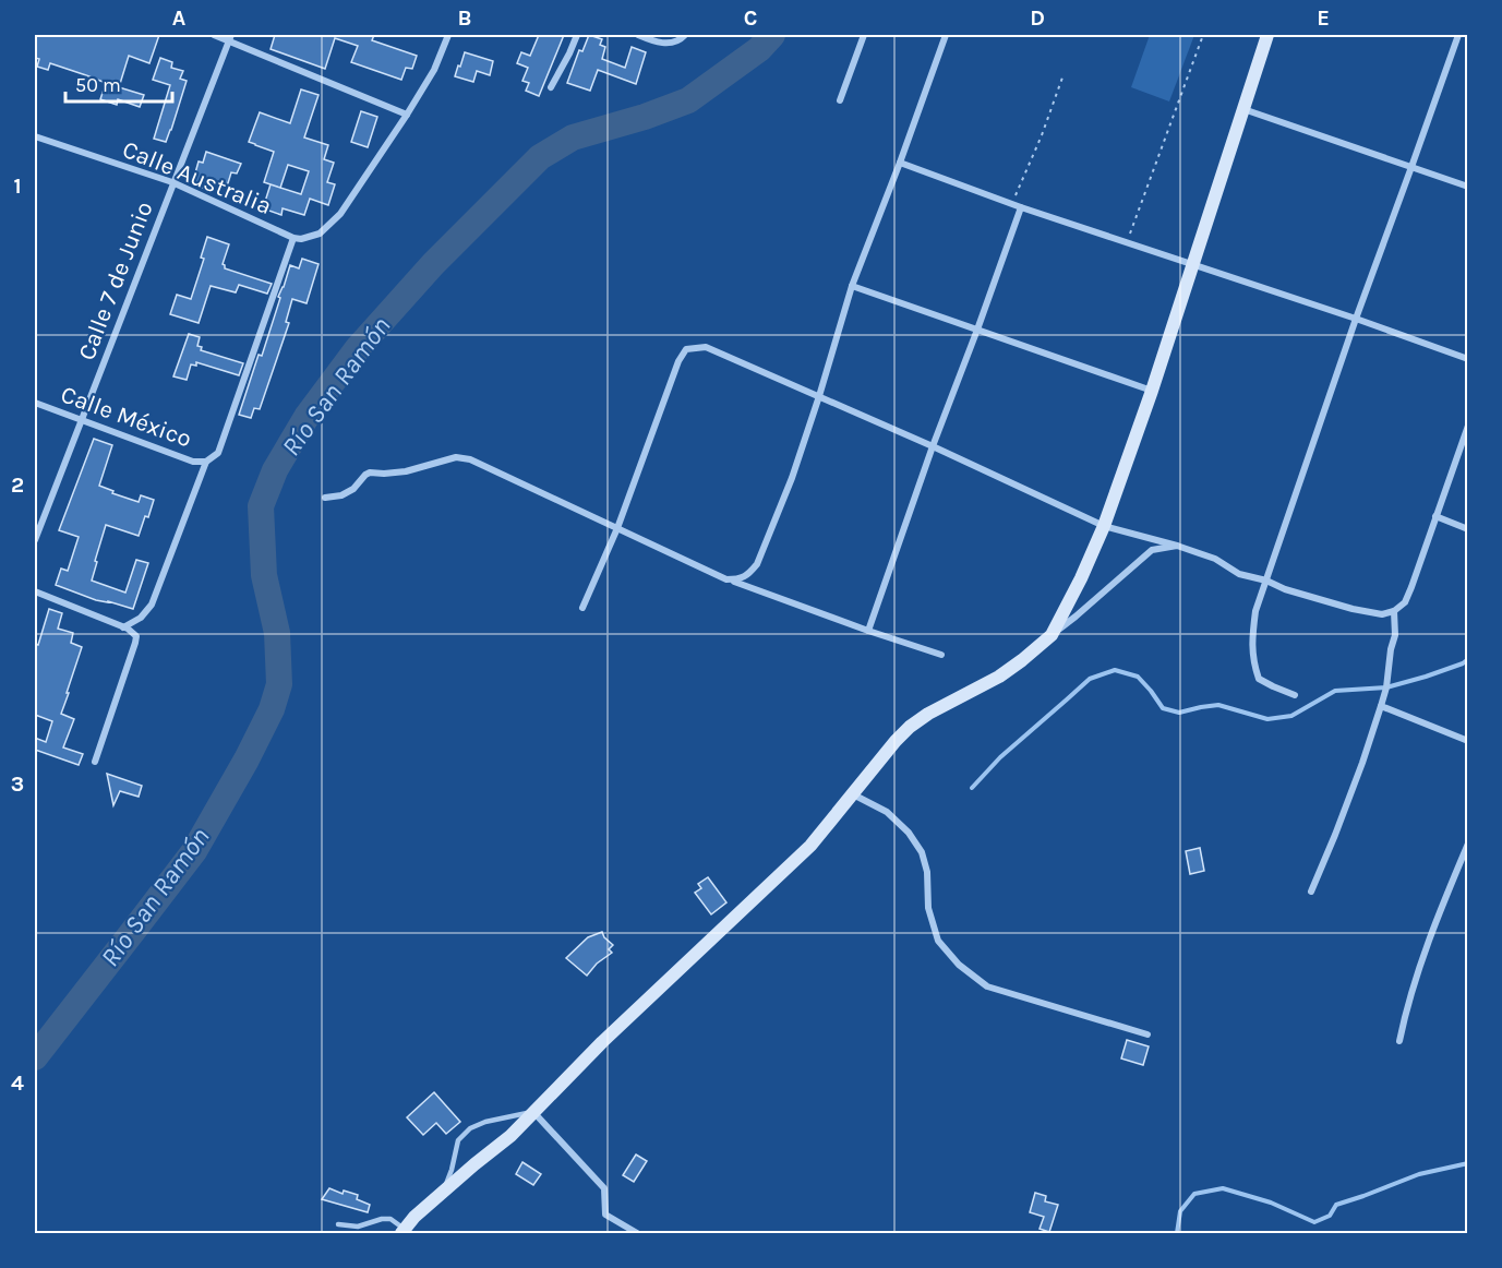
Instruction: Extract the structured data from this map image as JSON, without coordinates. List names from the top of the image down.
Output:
{
  "streets": {
    "street": ["Calle Australia", "Calle 7 de Junio", "Calle México"]
  },
  "crossings": [
    ["Calle Australia", "Calle 7 de Junio"],
    ["Calle 7 de Junio", "Calle México"]
  ],
  "water": ["Río San Ramón"],
  "scale_bar": "50 m",
  "grid": {
    "columns": [
      "A",
      "B",
      "C",
      "D",
      "E"
    ],
    "rows": [
      "1",
      "2",
      "3",
      "4"
    ]
  }
}
